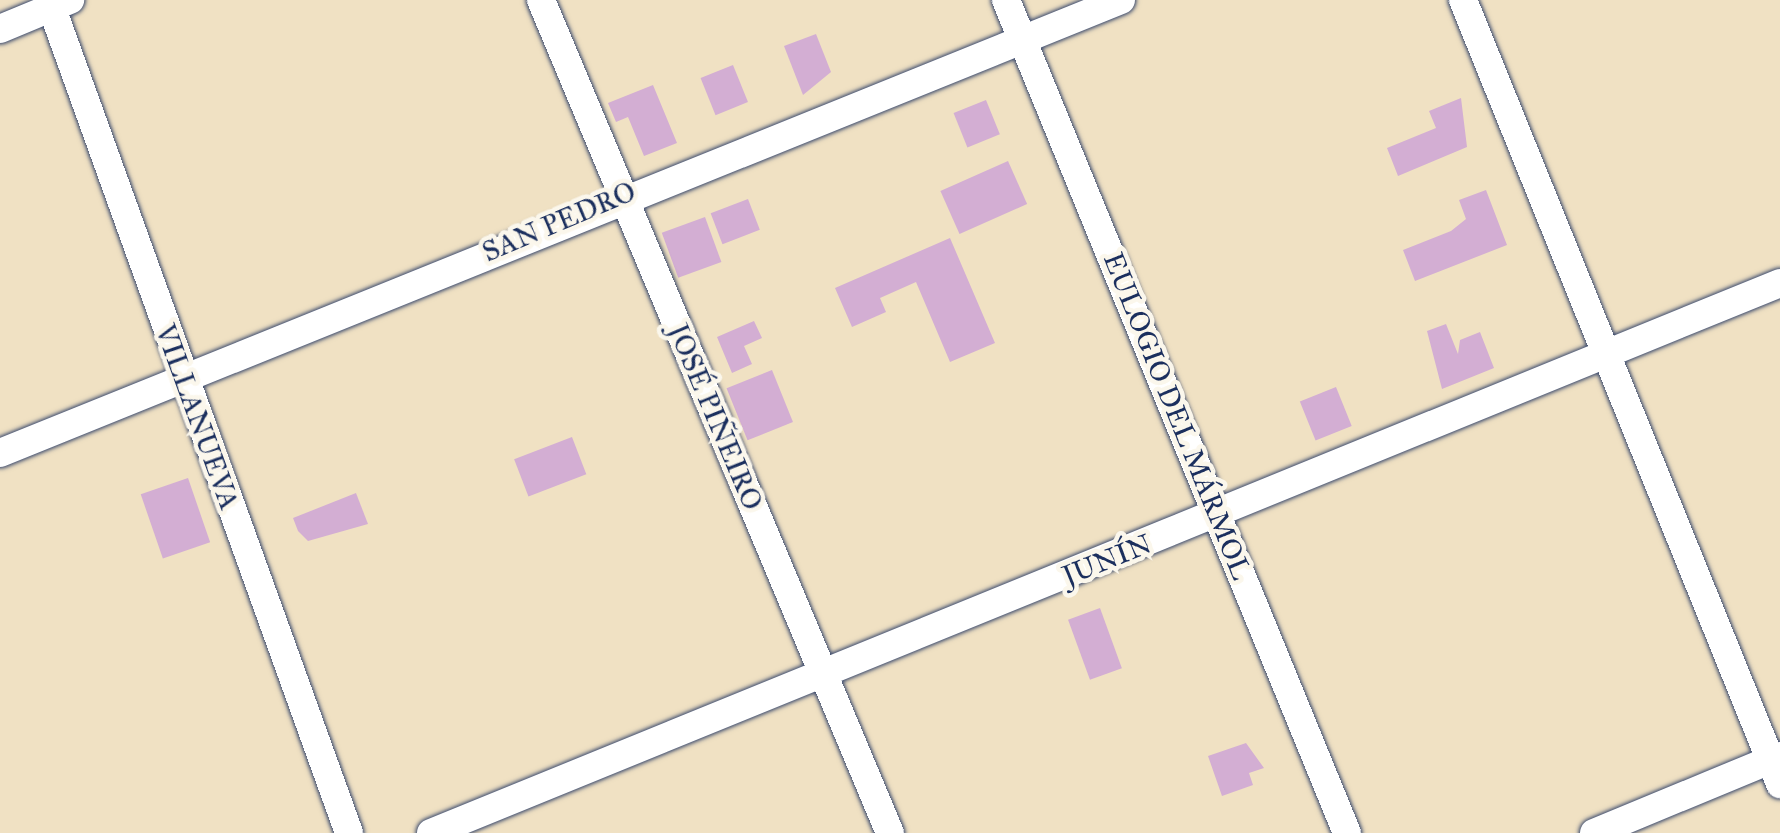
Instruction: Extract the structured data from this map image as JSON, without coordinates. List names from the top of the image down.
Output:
{
  "streets": {
    "street": [
      "SAN PEDRO",
      "EULOGIO DEL MÁRMOL",
      "VILLANUEVA",
      "JOSÉ PIÑEIRO",
      "JUNÍN"
    ]
  },
  "crossings": [
    ["SAN PEDRO", "EULOGIO DEL MÁRMOL"],
    ["SAN PEDRO", "VILLANUEVA"],
    ["SAN PEDRO", "JOSÉ PIÑEIRO"],
    ["EULOGIO DEL MÁRMOL", "JUNÍN"],
    ["JOSÉ PIÑEIRO", "JUNÍN"]
  ]
}
